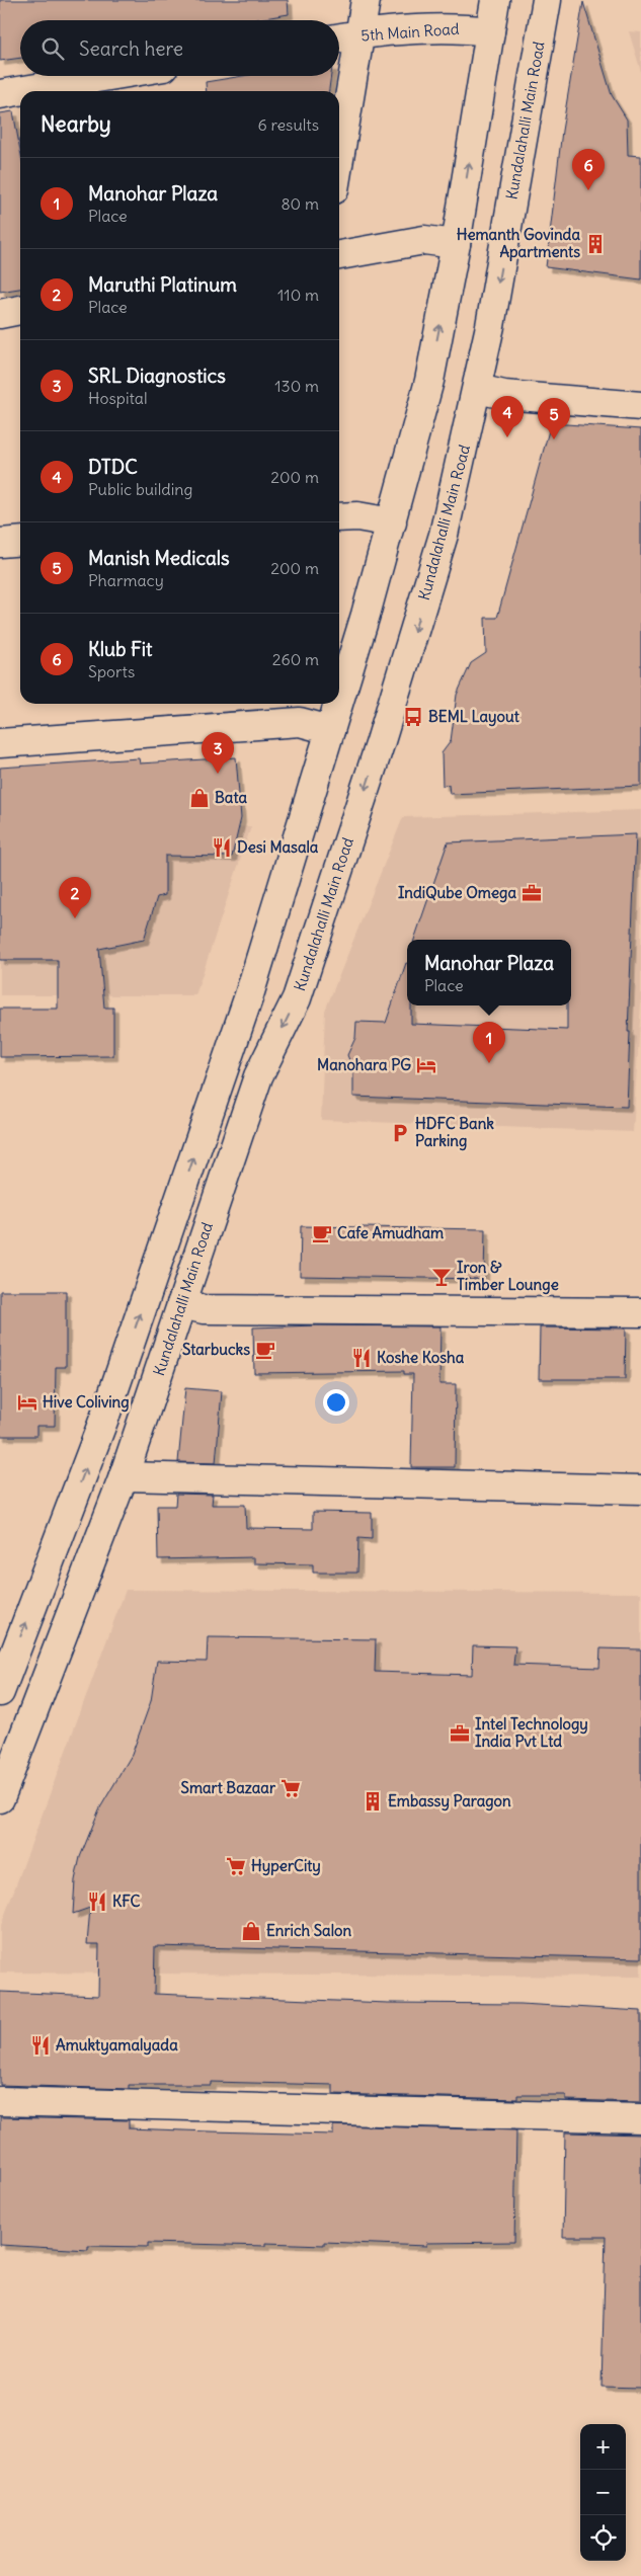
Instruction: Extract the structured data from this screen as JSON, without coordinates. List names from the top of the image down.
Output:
{
  "streets": {
    "main road": ["5th Main Road", "Kundalahalli Main Road"]
  },
  "places": {
    "building": ["Hemanth Govinda Apartments", "Embassy Paragon"],
    "bus stop": ["BEML Layout"],
    "shop": ["Bata", "Enrich Salon"],
    "restaurant": [
      "Desi Masala",
      "Koshe Kosha",
      "KFC",
      "Amuktyamalyada"
    ],
    "office": ["IndiQube Omega", "Intel Technology India Pvt Ltd"],
    "hotel": ["Manohara PG", "Hive Coliving"],
    "parking": ["HDFC Bank Parking"],
    "cafe": ["Cafe Amudham", "Starbucks"],
    "bar": ["Iron & Timber Lounge"],
    "supermarket": ["Smart Bazaar", "HyperCity"]
  },
  "page": {
    "search": "Search here",
    "heading": ["Nearby", "6 results"],
    "pins": [
      "6",
      "4",
      "5",
      "3",
      "2",
      "1"
    ],
    "list": [
      {
        "mark": "1",
        "name": "Manohar Plaza",
        "note": "Place",
        "value": "80 m"
      },
      {
        "mark": "2",
        "name": "Maruthi Platinum",
        "note": "Place",
        "value": "110 m"
      },
      {
        "mark": "3",
        "name": "SRL Diagnostics",
        "note": "Hospital",
        "value": "130 m"
      },
      {
        "mark": "4",
        "name": "DTDC",
        "note": "Public building",
        "value": "200 m"
      },
      {
        "mark": "5",
        "name": "Manish Medicals",
        "note": "Pharmacy",
        "value": "200 m"
      },
      {
        "mark": "6",
        "name": "Klub Fit",
        "note": "Sports",
        "value": "260 m"
      }
    ],
    "popup": ["Manohar Plaza", "Place"],
    "map_buttons": ["+", "−"]
  }
}
